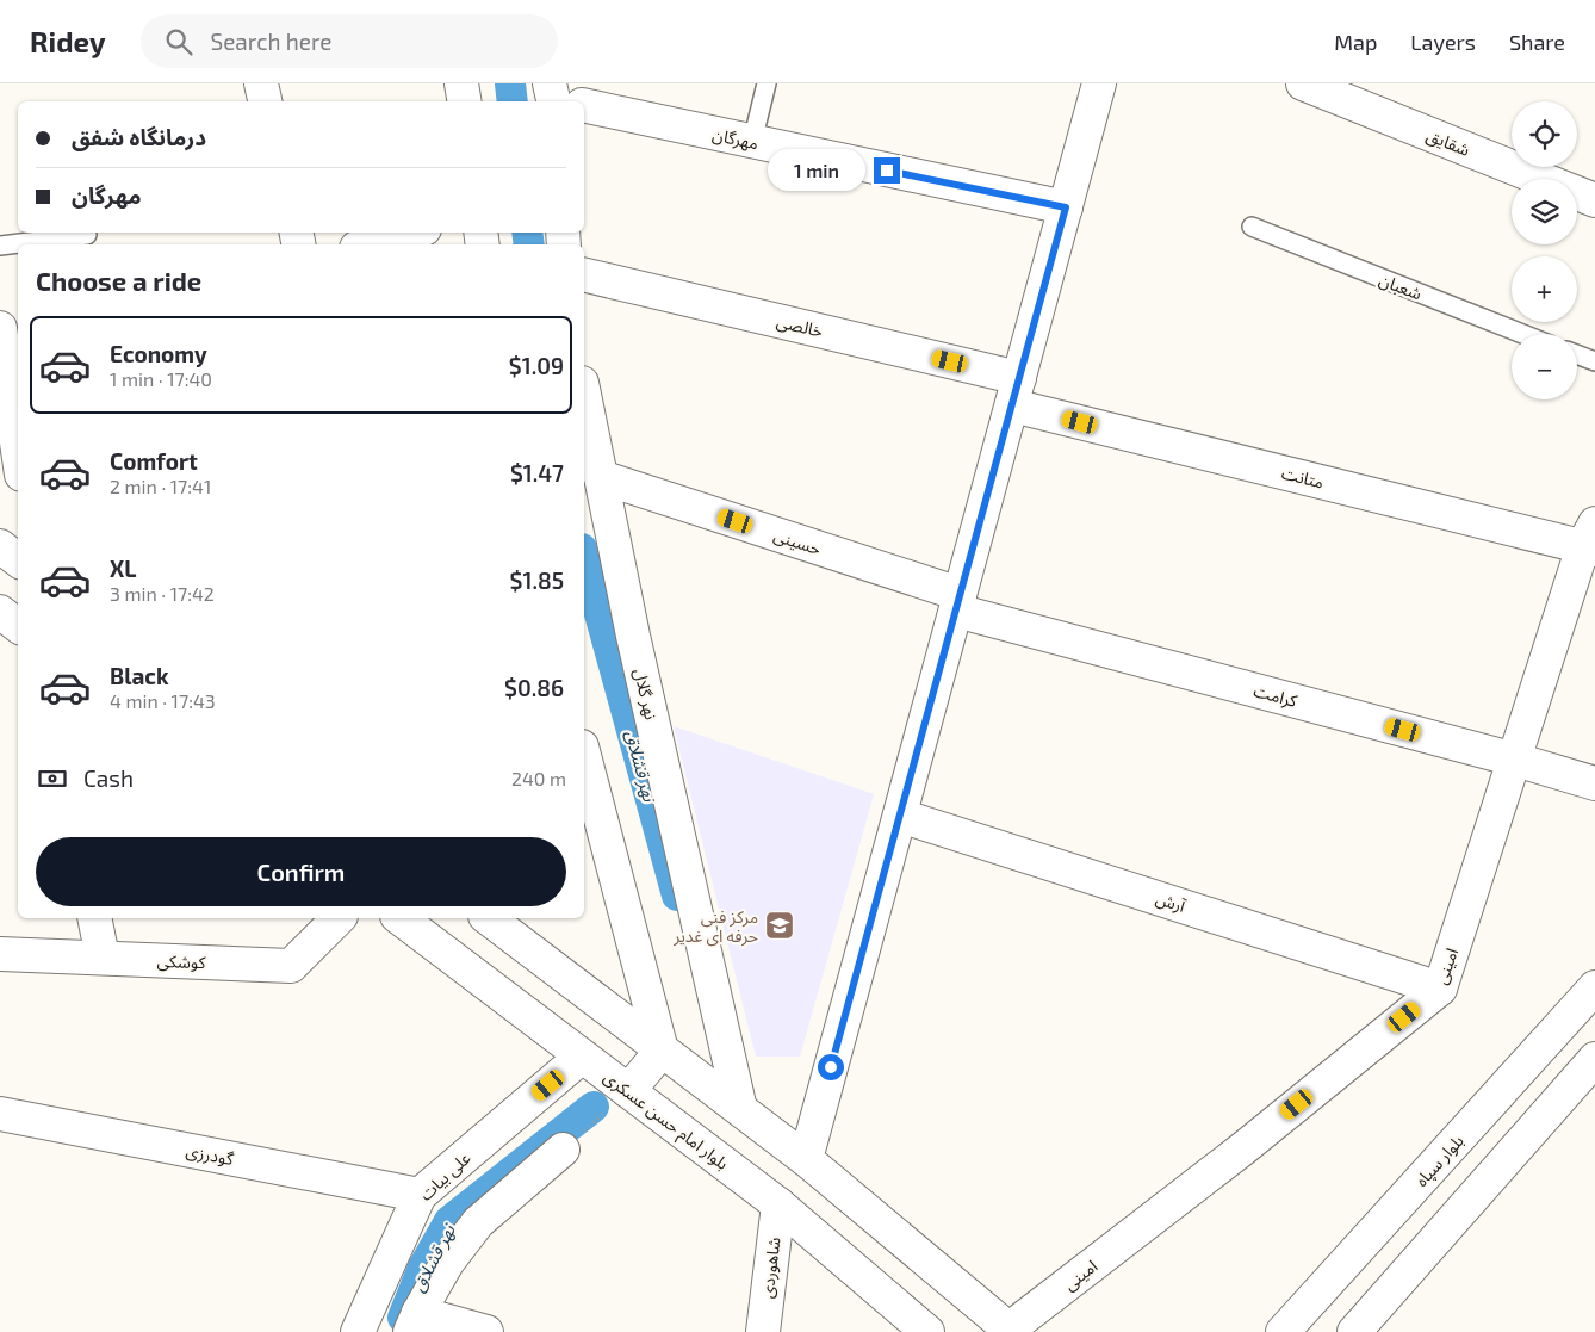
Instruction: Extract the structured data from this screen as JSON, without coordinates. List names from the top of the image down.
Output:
{
  "streets": {
    "street": [
      "مهرگان",
      "شقایق",
      "خالصی",
      "متانت",
      "حسینی",
      "نهر گلال",
      "کرامت",
      "آرش",
      "کوشکی",
      "امینی",
      "بلوار امام حسن عسکری",
      "گودرزی",
      "بلوار سپاه",
      "علی بیات",
      "شاهوردی"
    ],
    "lane": ["شعبان"]
  },
  "crossings": [
    ["خالصی", "متانت"],
    ["متانت", "امینی"],
    ["حسینی", "نهر گلال"],
    ["حسینی", "کرامت"],
    ["کرامت", "امینی"],
    ["آرش", "امینی"],
    ["بلوار امام حسن عسکری", "علی بیات"],
    ["بلوار امام حسن عسکری", "شاهوردی"],
    ["گودرزی", "علی بیات"]
  ],
  "water": ["نهر قشلاق"],
  "places": {
    "school or university": ["مرکز فنی حرفه ای غدیر"]
  },
  "page": {
    "header": "Ridey",
    "search": "Search here",
    "nav": ["Map", "Layers", "Share"],
    "map_buttons": ["+", "−"],
    "banner": ["درمانگاه شفق", "مهرگان"],
    "bubble": "1 min",
    "heading": "Choose a ride",
    "list": [
      {
        "name": "Economy",
        "note": "1 min · 17:40",
        "value": "$1.09"
      },
      {
        "name": "Comfort",
        "note": "2 min · 17:41",
        "value": "$1.47"
      },
      {
        "name": "XL",
        "note": "3 min · 17:42",
        "value": "$1.85"
      },
      {
        "name": "Black",
        "note": "4 min · 17:43",
        "value": "$0.86"
      }
    ],
    "pay": ["Cash", "240 m"],
    "buttons": "Confirm"
  }
}
